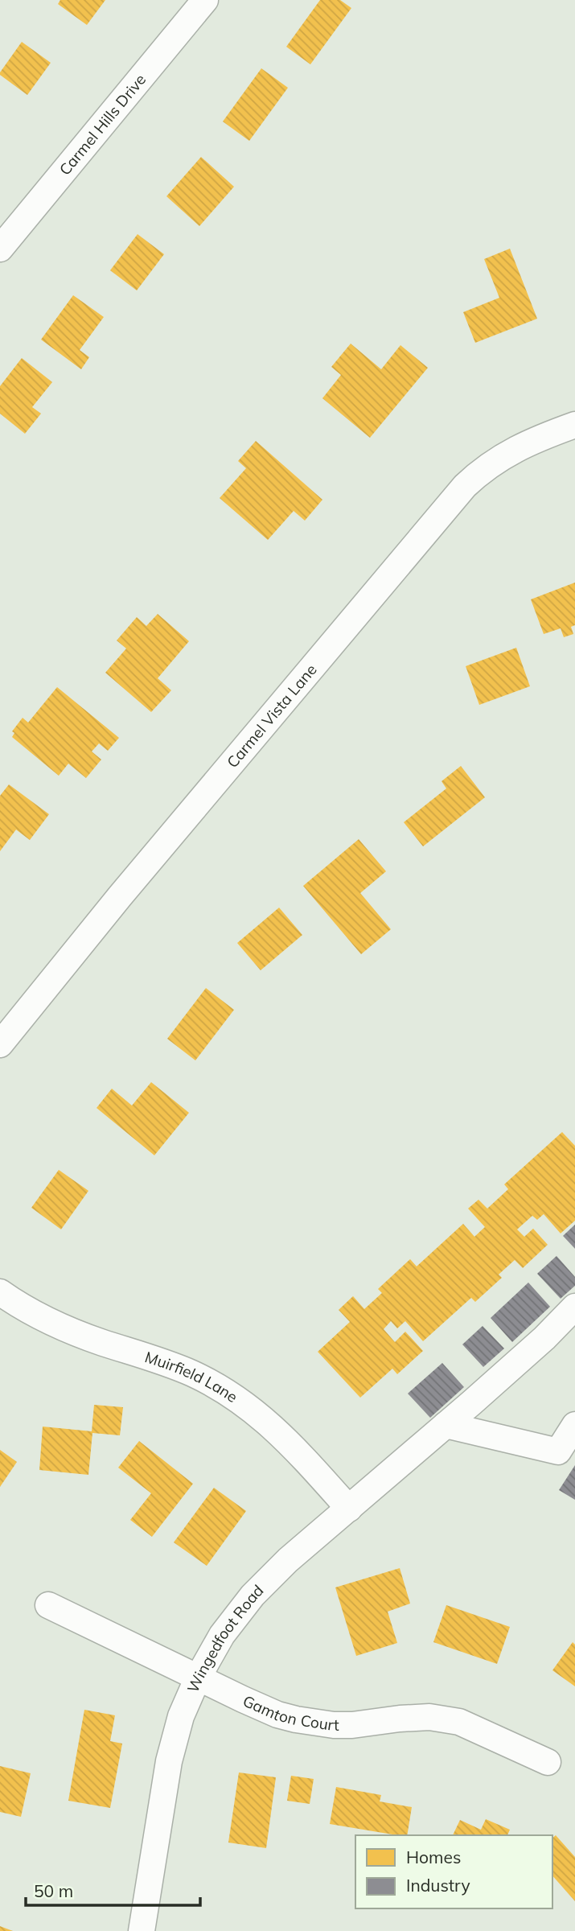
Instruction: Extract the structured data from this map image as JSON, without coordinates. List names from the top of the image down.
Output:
{
  "streets": {
    "street": [
      "Carmel Hills Drive",
      "Carmel Vista Lane",
      "Muirfield Lane",
      "Wingedfoot Road",
      "Gamton Court"
    ]
  },
  "crossings": [
    ["Muirfield Lane", "Wingedfoot Road"],
    ["Wingedfoot Road", "Gamton Court"]
  ],
  "legend": ["Homes", "Industry"],
  "scale_bar": "50 m"
}
